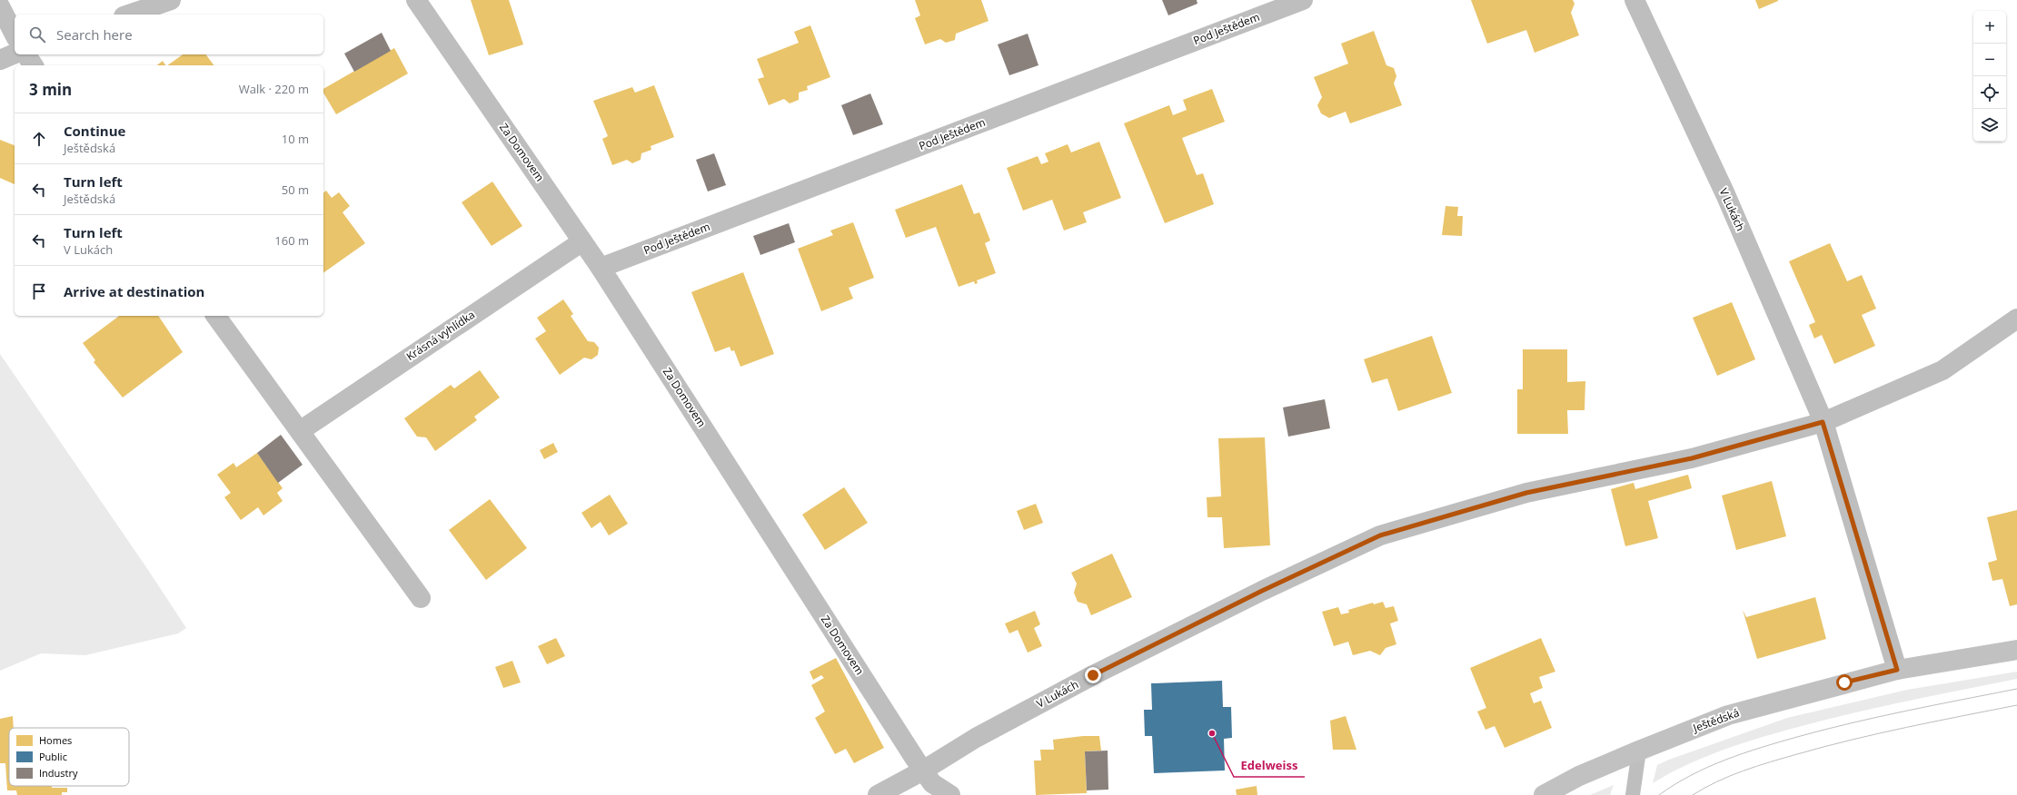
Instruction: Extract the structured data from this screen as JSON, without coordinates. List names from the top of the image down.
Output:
{
  "streets": {
    "street": [
      "Pod Ještědem",
      "Za Domovem",
      "V Lukách",
      "Krásná vyhlídka",
      "Ještědská"
    ]
  },
  "crossings": [
    ["Pod Ještědem", "Za Domovem"],
    ["Za Domovem", "V Lukách"],
    ["Za Domovem", "Krásná vyhlídka"]
  ],
  "places": ["Edelweiss"],
  "legend": ["Homes", "Public", "Industry"],
  "page": {
    "map_buttons": ["+", "−"],
    "search": "Search here",
    "heading": ["3 min", "Walk · 220 m"],
    "list": [
      ["Continue", "Ještědská", "10 m"],
      ["Turn left", "Ještědská", "50 m"],
      ["Turn left", "V Lukách", "160 m"],
      "Arrive at destination"
    ]
  }
}
